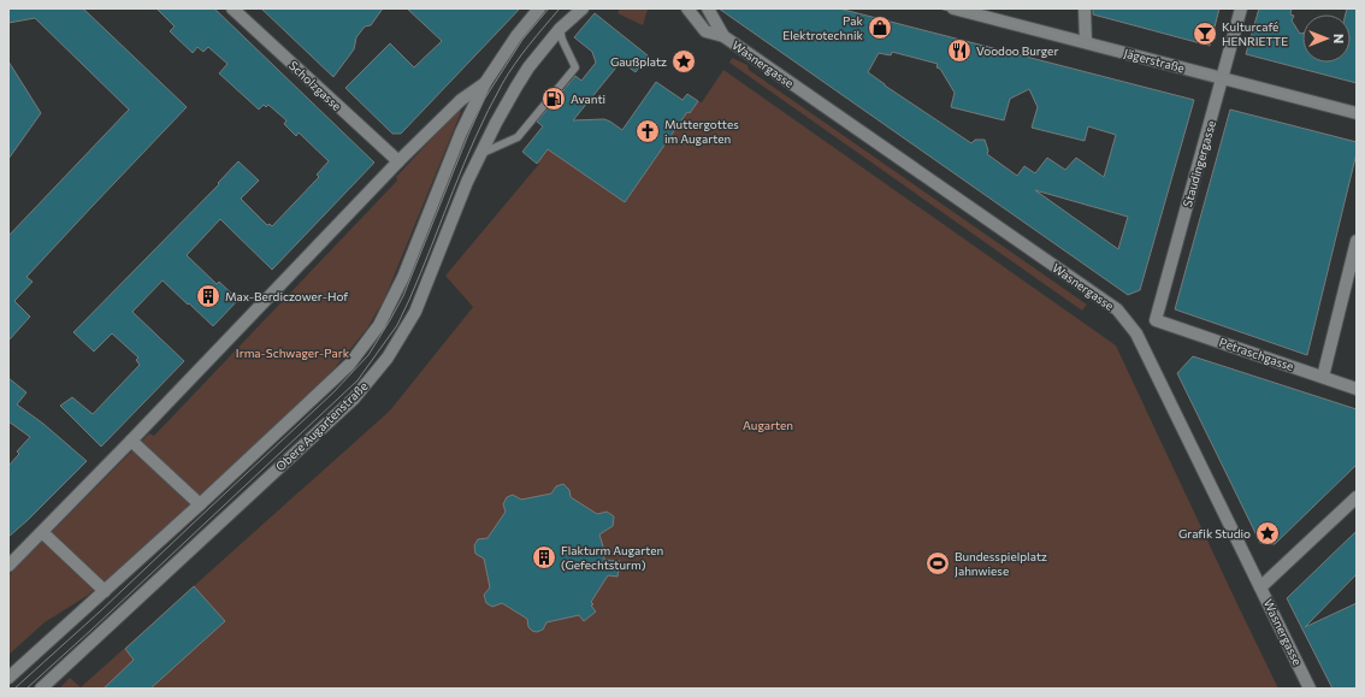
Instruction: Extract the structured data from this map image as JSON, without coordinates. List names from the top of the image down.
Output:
{
  "streets": {
    "street": [
      "Jägerstraße",
      "Wasnergasse",
      "Scholzgasse",
      "Staudingergasse",
      "Petraschgasse",
      "Obere Augartenstraße"
    ]
  },
  "crossings": [
    ["Jägerstraße", "Staudingergasse"],
    ["Scholzgasse", "Obere Augartenstraße"],
    ["Staudingergasse", "Petraschgasse"]
  ],
  "parks": ["Irma-Schwager-Park", "Augarten"],
  "places": {
    "shop": ["Pak Elektrotechnik"],
    "bar": ["Kulturcafé HENRIETTE"],
    "restaurant": ["Voodoo Burger"],
    "place": ["Gaußplatz", "Grafik Studio"],
    "fuel station": ["Avanti"],
    "church": ["Muttergottes im Augarten"],
    "building": ["Max-Berdiczower-Hof", "Flakturm Augarten (Gefechtsturm)"],
    "sports": ["Bundesspielplatz Jahnwiese"]
  },
  "north": "right"
}
